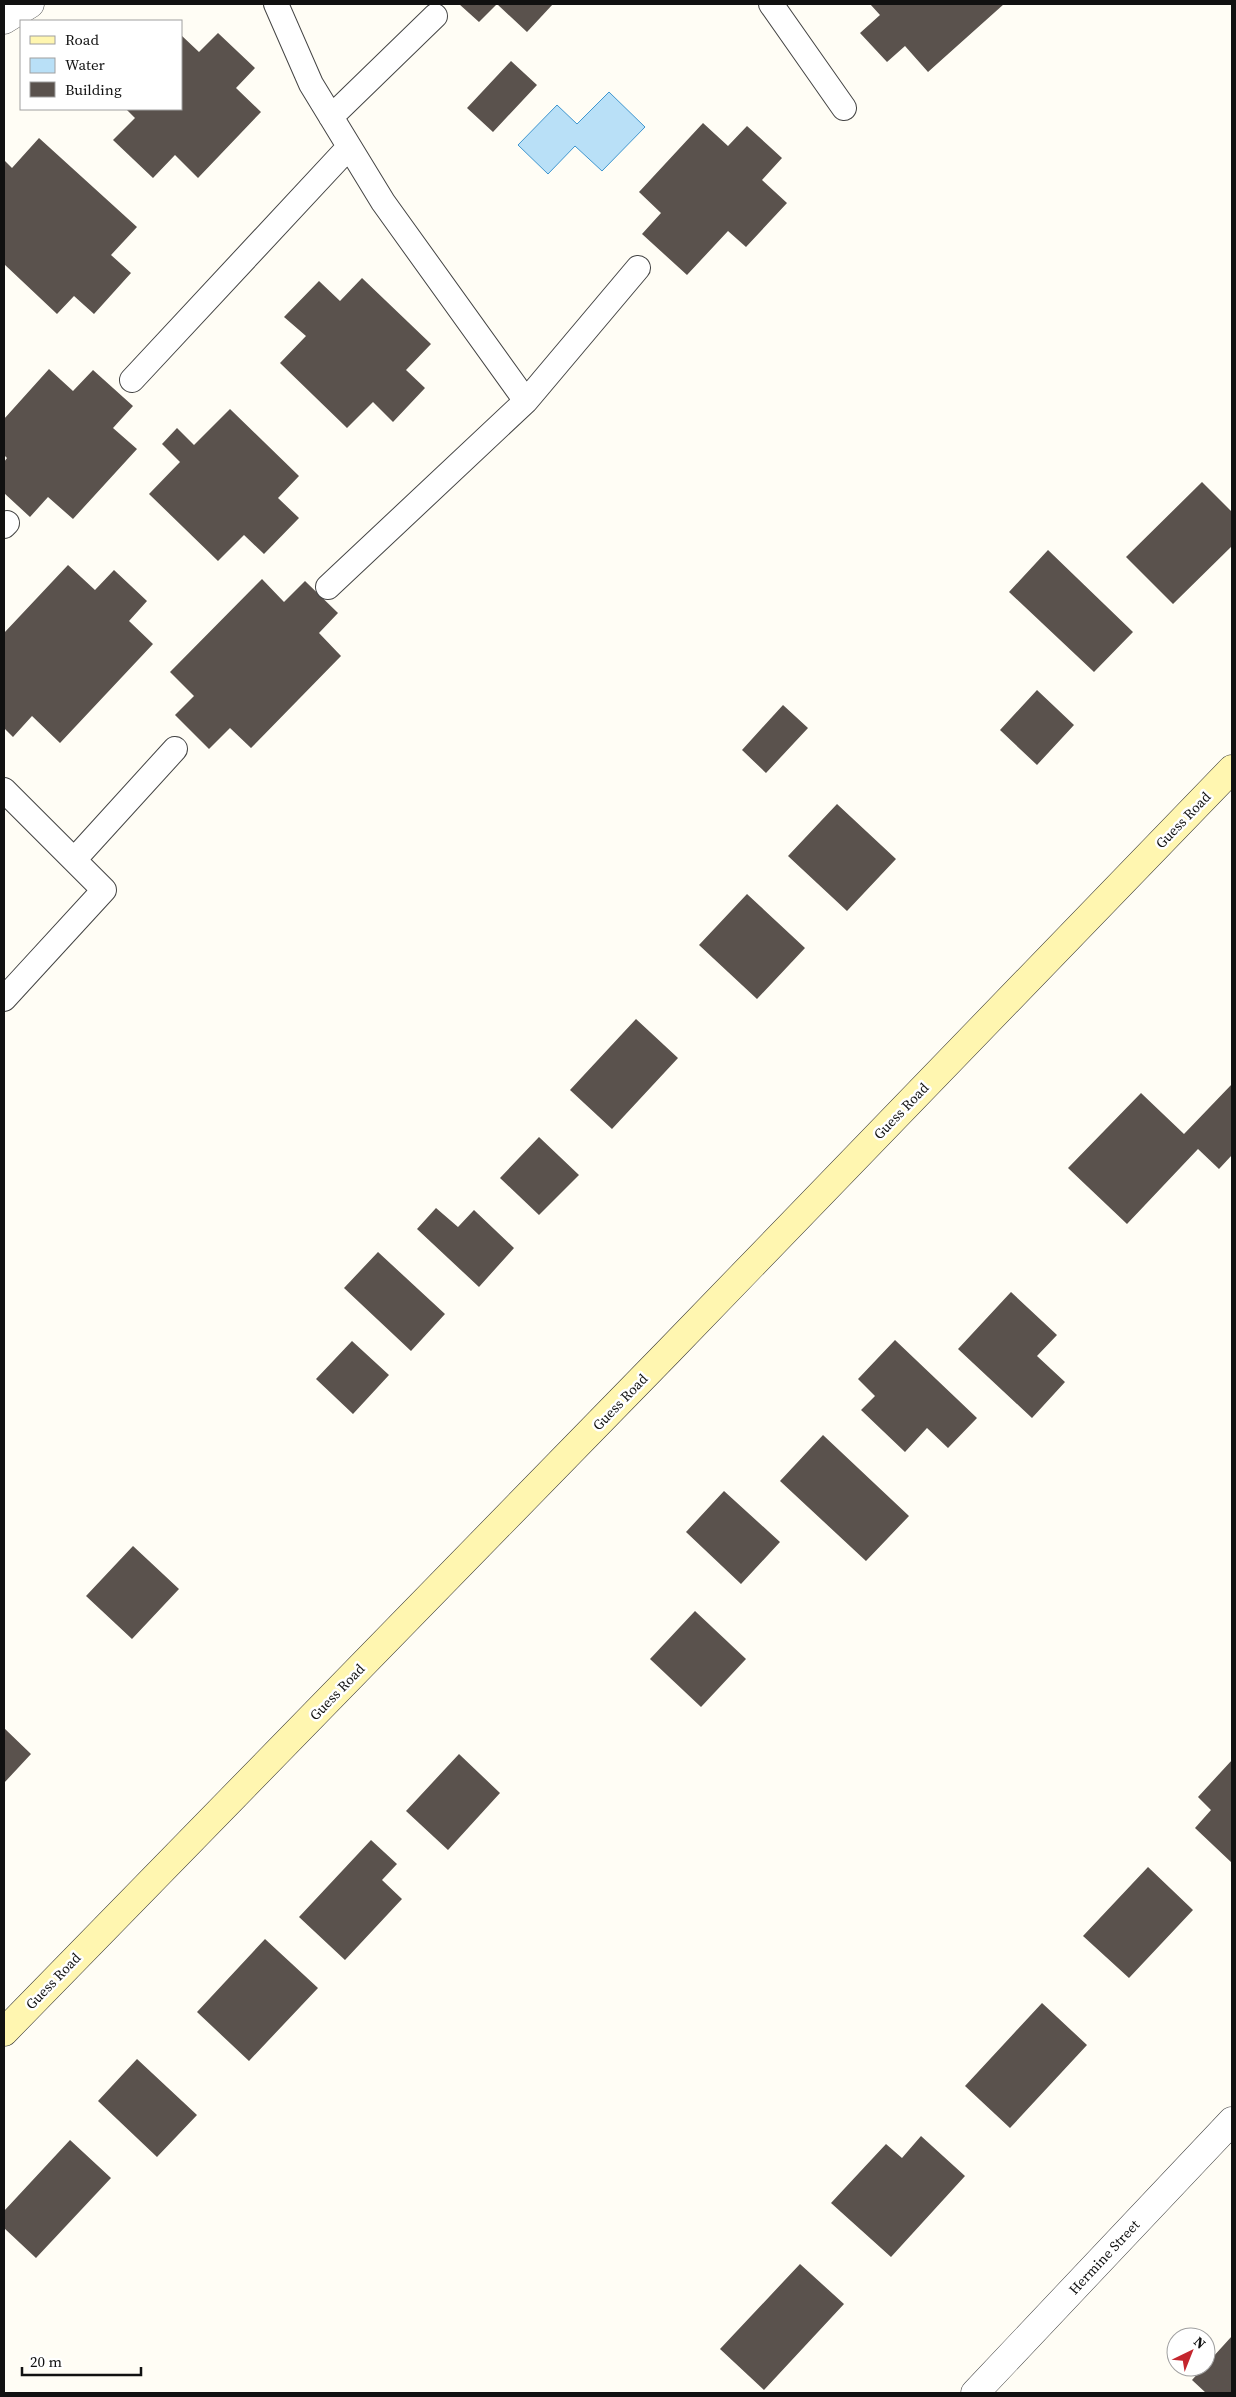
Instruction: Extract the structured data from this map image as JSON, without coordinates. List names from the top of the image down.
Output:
{
  "streets": {
    "main road": ["Guess Road"],
    "street": ["Hermine Street"]
  },
  "legend": ["Road", "Water", "Building"],
  "scale_bar": "20 m",
  "north": "top right"
}
